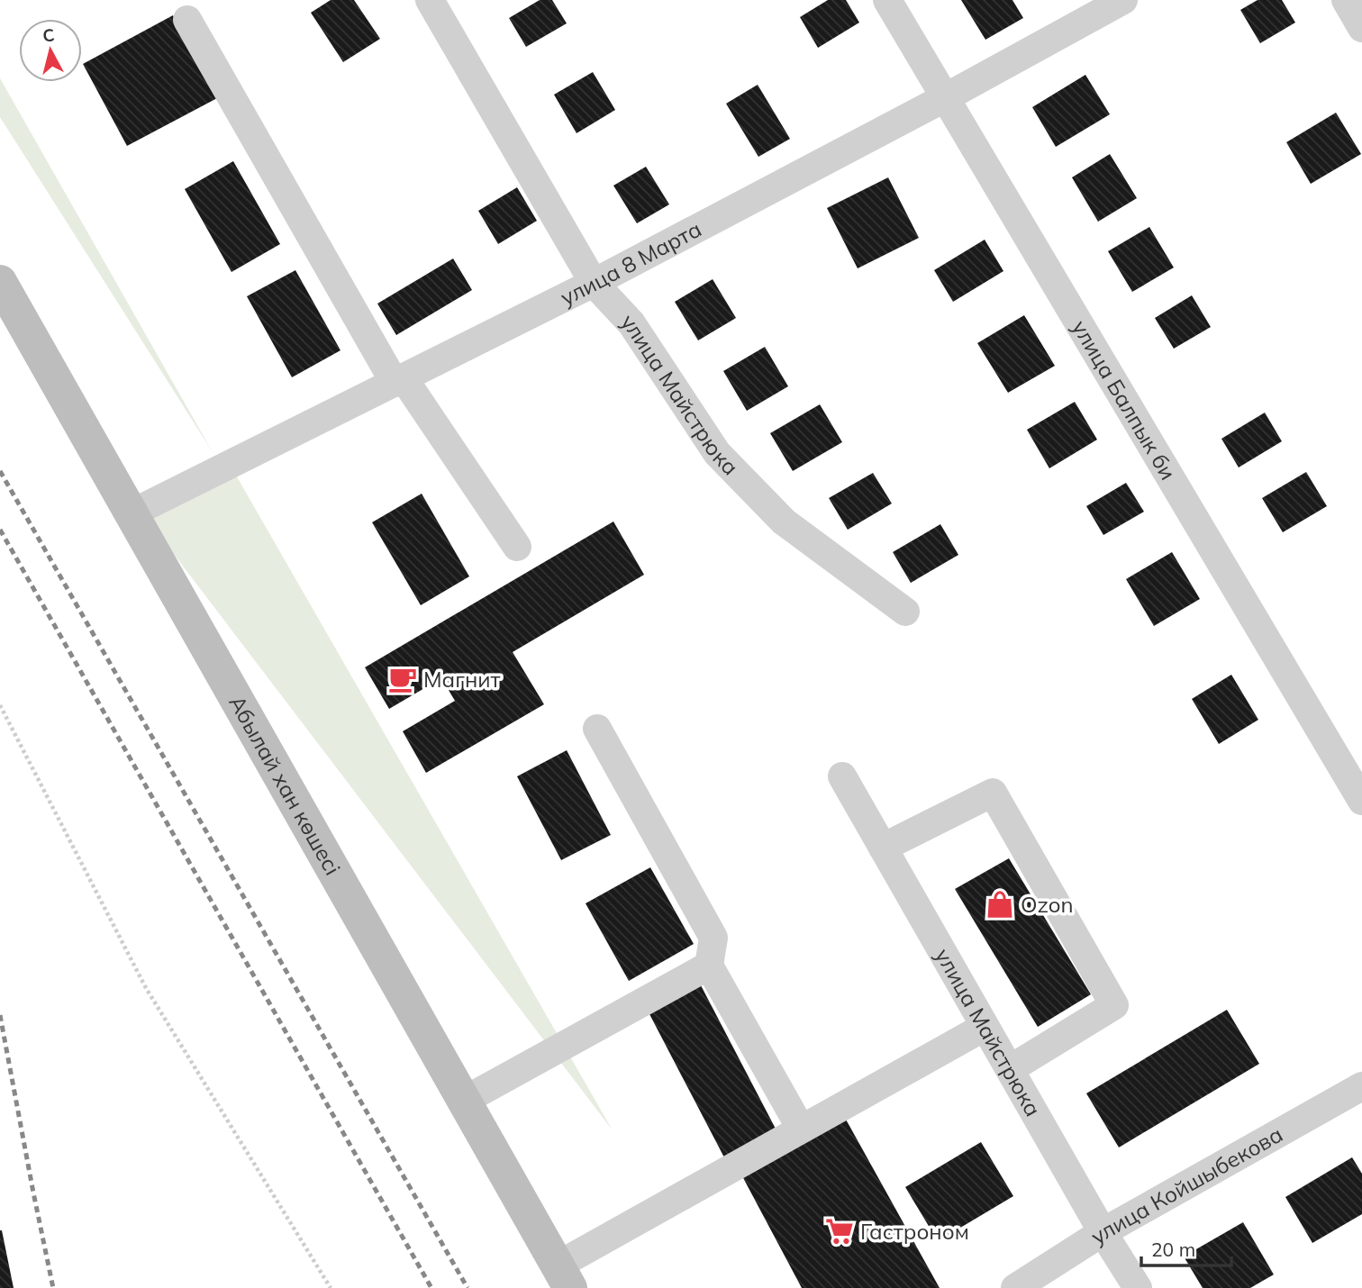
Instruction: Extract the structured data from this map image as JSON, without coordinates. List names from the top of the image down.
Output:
{
  "streets": {
    "main road": ["Абылай хан көшесі"],
    "street": [
      "улица 8 Марта",
      "улица Майстрюка",
      "улица Балпык би",
      "улица Койшыбекова"
    ]
  },
  "crossings": [
    ["улица 8 Марта", "улица Майстрюка"],
    ["улица 8 Марта", "улица Балпык би"],
    ["улица 8 Марта", "Абылай хан көшесі"],
    ["улица Майстрюка", "улица Койшыбекова"]
  ],
  "places": {
    "cafe": ["Магнит"],
    "shop": ["Ozon"],
    "supermarket": ["Гастроном"]
  },
  "scale_bar": "20 m",
  "north": "top"
}
